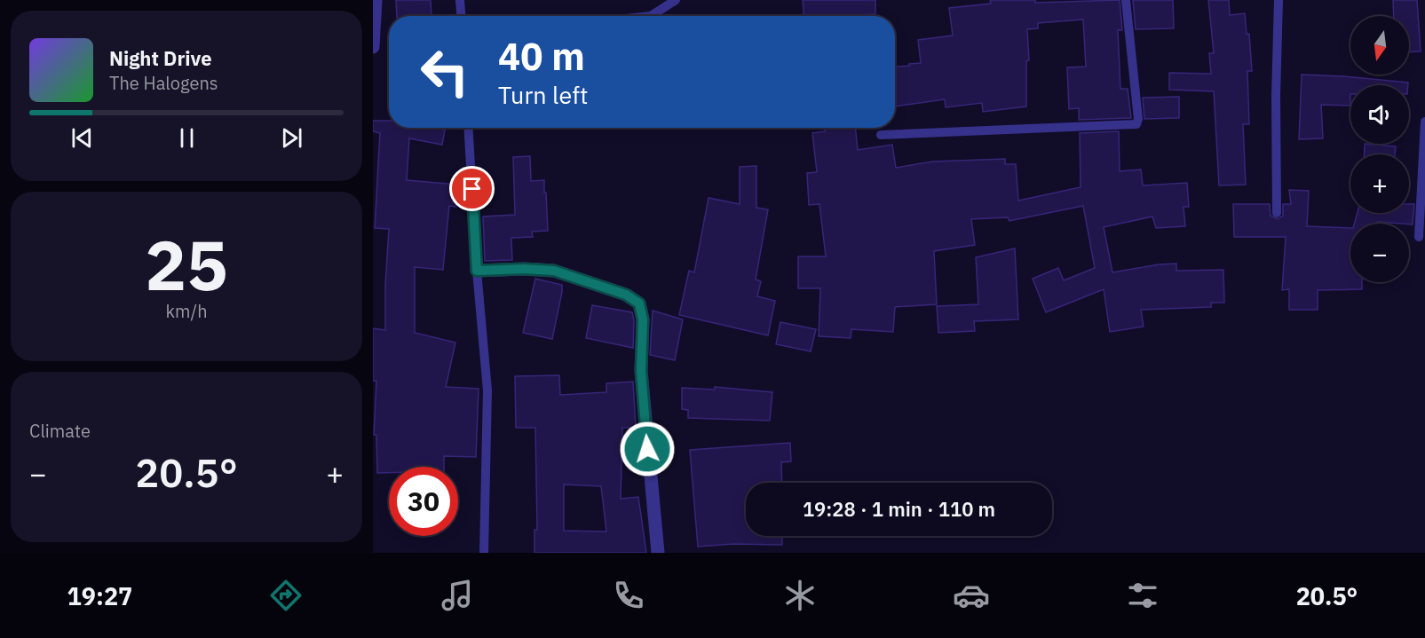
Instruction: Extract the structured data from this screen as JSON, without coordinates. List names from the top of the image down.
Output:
{
  "north": "bottom",
  "page": {
    "map_buttons": ["+", "−"],
    "turn": ["40 m", "Turn left"],
    "song": ["Night Drive", "The Halogens"],
    "tile": [
      ["25", "km/h"],
      "Climate"
    ],
    "heat": ["−", "20.5°", "+"],
    "limit": "30",
    "trip": "19:28 · 1 min · 110 m",
    "tabs": ["19:27", "20.5°"]
  }
}
